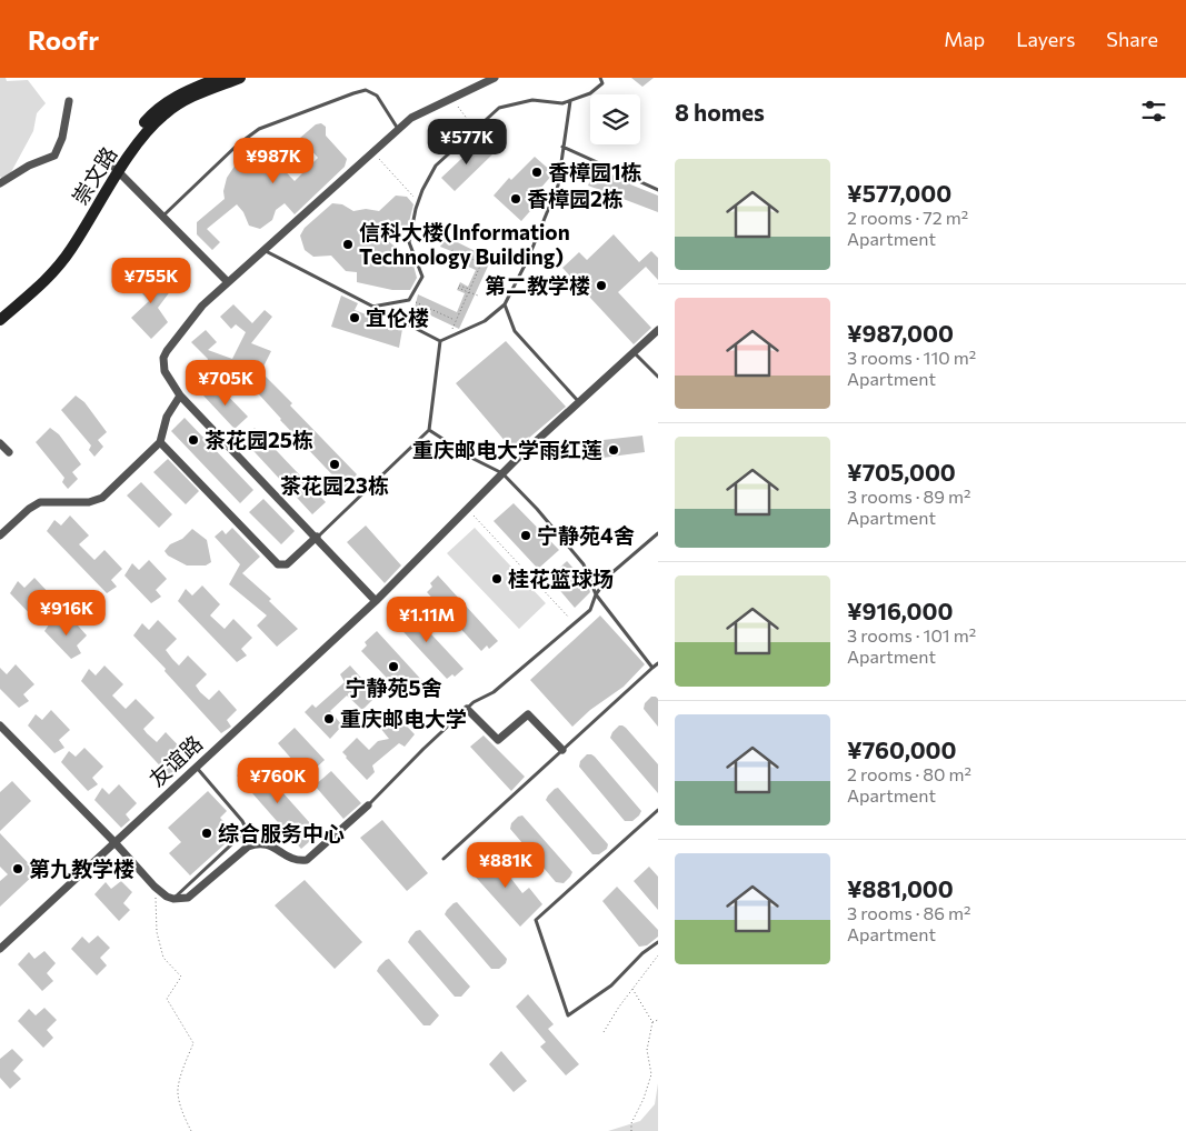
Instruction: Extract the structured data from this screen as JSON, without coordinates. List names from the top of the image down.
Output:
{
  "streets": {
    "main road": ["崇文路"],
    "street": ["友谊路"]
  },
  "places": [
    "香樟园1栋",
    "香樟园2栋",
    "信科大楼(Information Technology Building)",
    "第二教学楼",
    "宜伦楼",
    "茶花园25栋",
    "重庆邮电大学雨红莲",
    "茶花园23栋",
    "宁静苑4舍",
    "桂花篮球场",
    "宁静苑5舍",
    "重庆邮电大学",
    "综合服务中心",
    "第九教学楼"
  ],
  "page": {
    "header": "Roofr",
    "nav": ["Map", "Layers", "Share"],
    "heading": "8 homes",
    "price": [
      "¥577K",
      "¥987K",
      "¥755K",
      "¥705K",
      "¥916K",
      "¥1.11M",
      "¥760K",
      "¥881K"
    ],
    "list": [
      {
        "name": "¥577,000",
        "note": "2 rooms · 72 m² · Apartment"
      },
      {
        "name": "¥987,000",
        "note": "3 rooms · 110 m² · Apartment"
      },
      {
        "name": "¥705,000",
        "note": "3 rooms · 89 m² · Apartment"
      },
      {
        "name": "¥916,000",
        "note": "3 rooms · 101 m² · Apartment"
      },
      {
        "name": "¥760,000",
        "note": "2 rooms · 80 m² · Apartment"
      },
      {
        "name": "¥881,000",
        "note": "3 rooms · 86 m² · Apartment"
      }
    ]
  }
}
